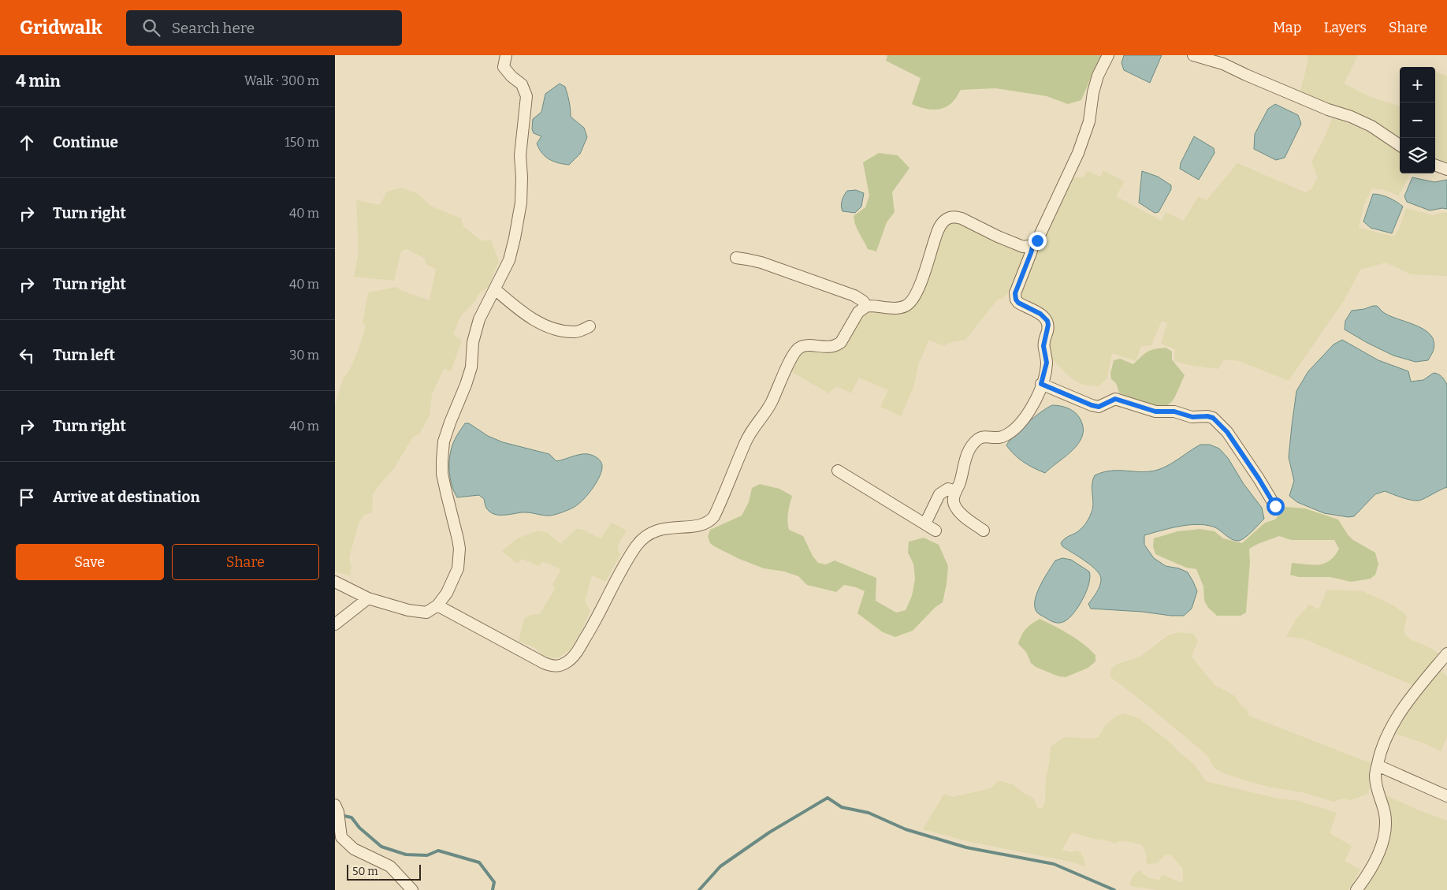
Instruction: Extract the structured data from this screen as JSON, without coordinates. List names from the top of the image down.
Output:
{
  "scale_bar": "50 m",
  "page": {
    "header": "Gridwalk",
    "search": "Search here",
    "nav": ["Map", "Layers", "Share"],
    "heading": ["4 min", "Walk · 300 m"],
    "map_buttons": ["+", "−"],
    "list": [
      ["Continue", "150 m"],
      ["Turn right", "40 m"],
      ["Turn right", "40 m"],
      ["Turn left", "30 m"],
      ["Turn right", "40 m"],
      "Arrive at destination"
    ],
    "buttons": ["Save", "Share"],
    "scale": "50 m"
  }
}
